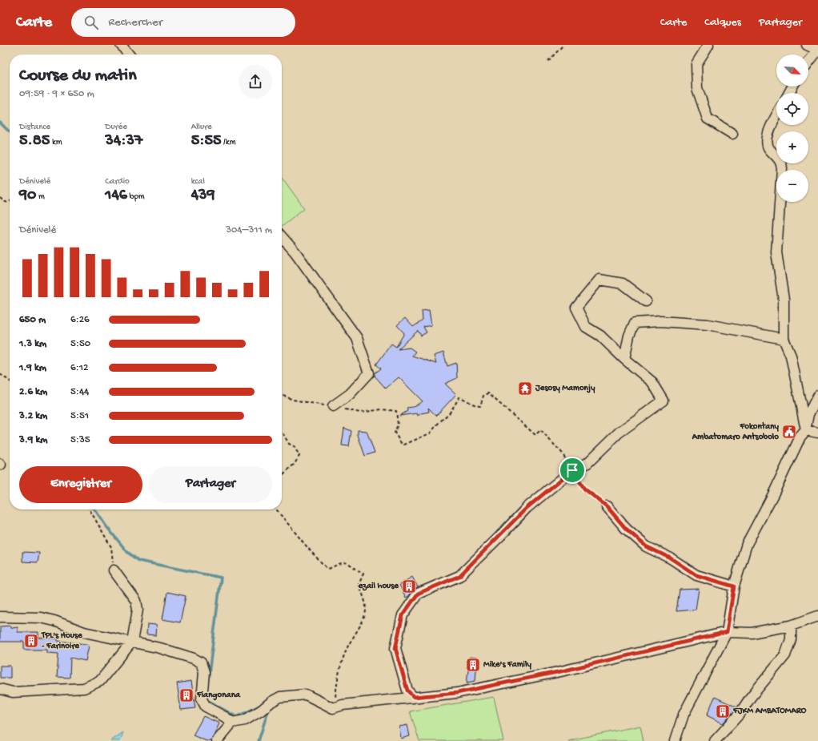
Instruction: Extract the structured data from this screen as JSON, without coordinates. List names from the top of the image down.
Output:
{
  "places": {
    "temple": ["Jesosy Mamonjy"],
    "public building": ["Fokontany Ambatomaro Antsobolo"],
    "building": [
      "ezail house",
      "TPL's House - Farinoire",
      "Mike's Family",
      "Fiangonana",
      "FJKM AMBATOMARO"
    ]
  },
  "north": "bottom right",
  "page": {
    "header": "Carte",
    "search": "Rechercher",
    "nav": ["Carte", "Calques", "Partager"],
    "map_buttons": ["+", "−"],
    "heading": ["Course du matin", "09:59 · 9 × 650 m"],
    "stats": [
      ["Distance", "5.85 km"],
      ["Durée", "34:37"],
      ["Allure", "5:55 /km"],
      ["Dénivelé", "90 m"],
      ["Cardio", "146 bpm"],
      ["kcal", "439"]
    ],
    "chart": ["Dénivelé", "304–311 m"],
    "list": [
      {
        "name": "650 m",
        "note": "6:26"
      },
      {
        "name": "1.3 km",
        "note": "5:50"
      },
      {
        "name": "1.9 km",
        "note": "6:12"
      },
      {
        "name": "2.6 km",
        "note": "5:44"
      },
      {
        "name": "3.2 km",
        "note": "5:51"
      },
      {
        "name": "3.9 km",
        "note": "5:35"
      }
    ],
    "buttons": ["Enregistrer", "Partager"]
  }
}
